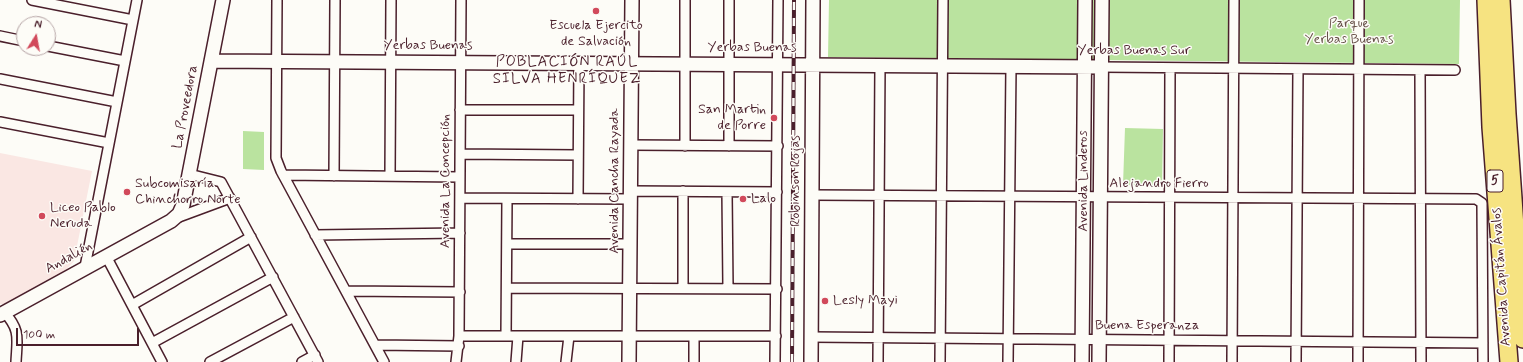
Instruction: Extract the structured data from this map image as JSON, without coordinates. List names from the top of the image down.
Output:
{
  "streets": {
    "highway": ["5", "Avenida Capitán Ávalos"],
    "street": [
      "Yerbas Buenas",
      "Yerbas Buenas Sur",
      "La Proveedora",
      "Avenida La Concepción",
      "Avenida Cancha Rayada",
      "Robinson Rojas",
      "Avenida Linderos",
      "Alejandro Fierro",
      "Andalién",
      "Buena Esperanza"
    ]
  },
  "crossings": [
    ["Yerbas Buenas", "Yerbas Buenas Sur"],
    ["Yerbas Buenas", "La Proveedora"],
    ["Yerbas Buenas", "Avenida La Concepción"],
    ["Yerbas Buenas", "Avenida Cancha Rayada"],
    ["Yerbas Buenas", "Robinson Rojas"],
    ["Yerbas Buenas Sur", "Robinson Rojas"],
    ["Yerbas Buenas Sur", "Avenida Linderos"],
    ["La Proveedora", "Andalién"],
    ["Robinson Rojas", "Alejandro Fierro"],
    ["Robinson Rojas", "Buena Esperanza"],
    ["Avenida Linderos", "Alejandro Fierro"],
    ["Avenida Linderos", "Buena Esperanza"],
    ["Alejandro Fierro", "Buena Esperanza"]
  ],
  "districts": ["POBLACIÓN RAÚL SILVA HENRÍQUEZ"],
  "parks": ["Parque Yerbas Buenas"],
  "places": [
    "Escuela Ejercito de Salvación",
    "San Martin de Porre",
    "Subcomisaría Chinchorro Norte",
    "Lalo",
    "Liceo Pablo Neruda",
    "Lesly Mayi"
  ],
  "scale_bar": "100 m",
  "north": "top"
}
